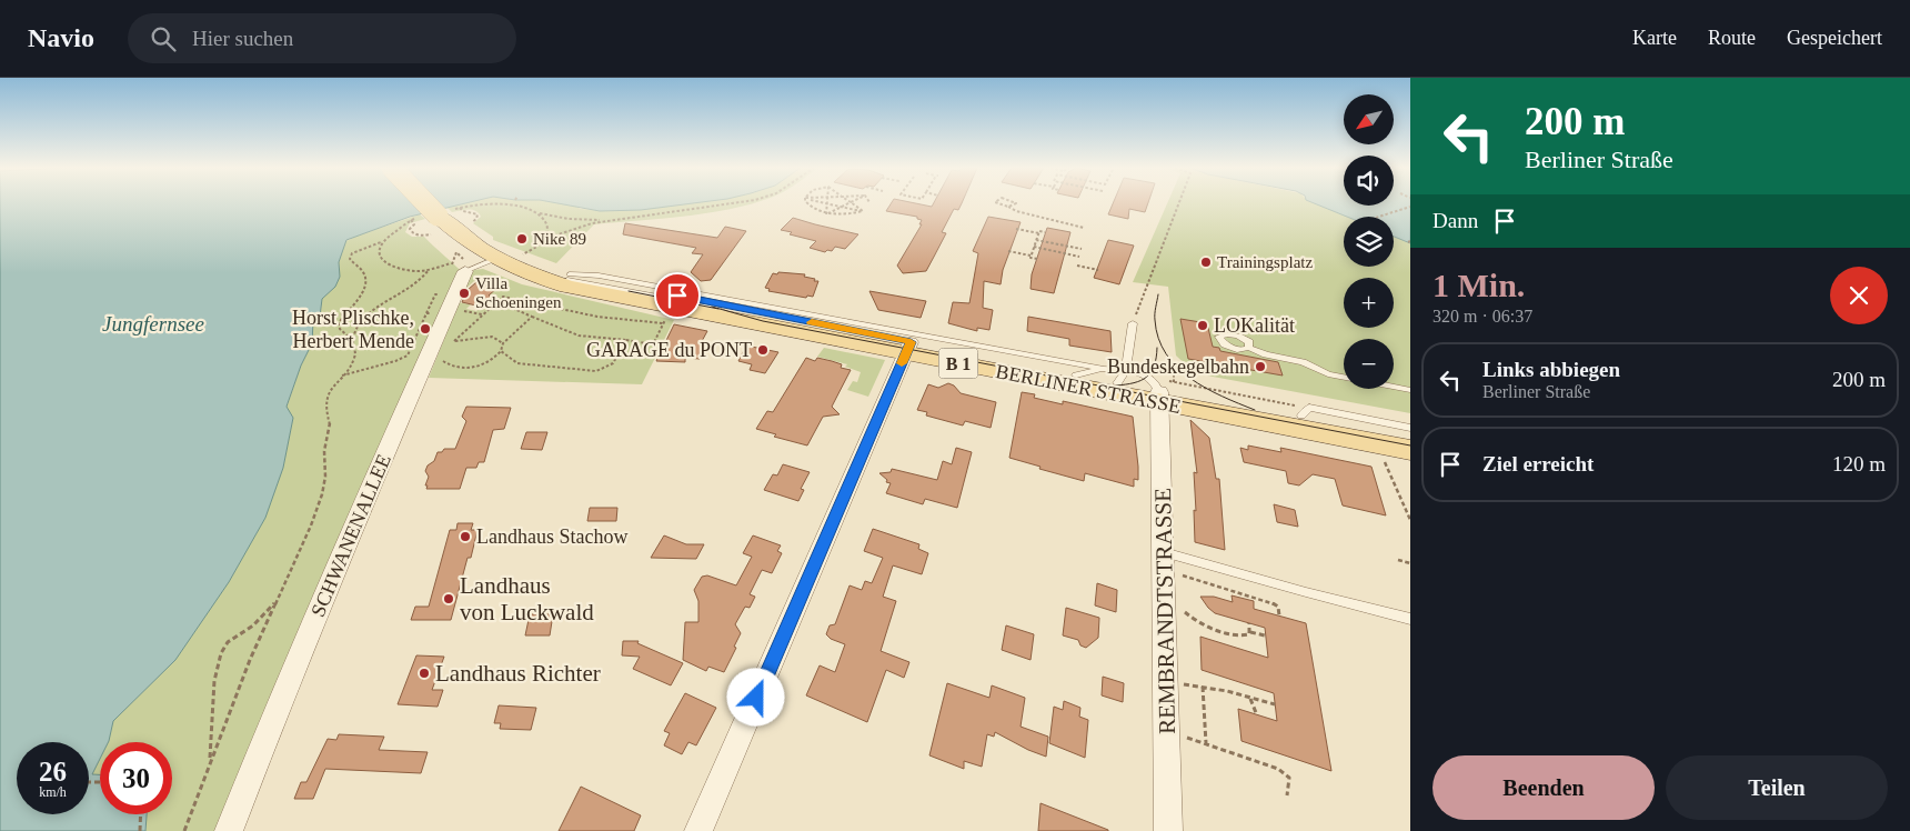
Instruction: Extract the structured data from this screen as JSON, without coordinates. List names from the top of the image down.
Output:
{
  "streets": {
    "main road": ["B 1", "BERLINER STRASSE"],
    "street": ["SCHWANENALLEE", "REMBRANDTSTRASSE"]
  },
  "crossings": [
    ["B 1", "BERLINER STRASSE"],
    ["BERLINER STRASSE", "SCHWANENALLEE"],
    ["BERLINER STRASSE", "REMBRANDTSTRASSE"]
  ],
  "water": ["Jungfernsee"],
  "places": [
    "Nike 89",
    "Trainingsplatz",
    "Villa Schoeningen",
    "LOKalität",
    "Horst Plischke, Herbert Mende",
    "GARAGE du PONT",
    "Bundeskegelbahn",
    "Landhaus Stachow",
    "Landhaus von Luckwald",
    "Landhaus Richter"
  ],
  "north": "bottom left",
  "page": {
    "header": "Navio",
    "search": "Hier suchen",
    "nav": ["Karte", "Route", "Gespeichert"],
    "turn": ["200 m", "Berliner Straße"],
    "map_buttons": ["+", "−"],
    "then": "Dann",
    "heading": ["1 Min.", "320 m · 06:37"],
    "list": [
      {
        "name": "Links abbiegen",
        "note": "Berliner Straße",
        "value": "200 m"
      },
      {
        "name": "Ziel erreicht",
        "value": "120 m"
      }
    ],
    "speed": "26 km/h",
    "limit": "30",
    "buttons": ["Beenden", "Teilen"]
  }
}
